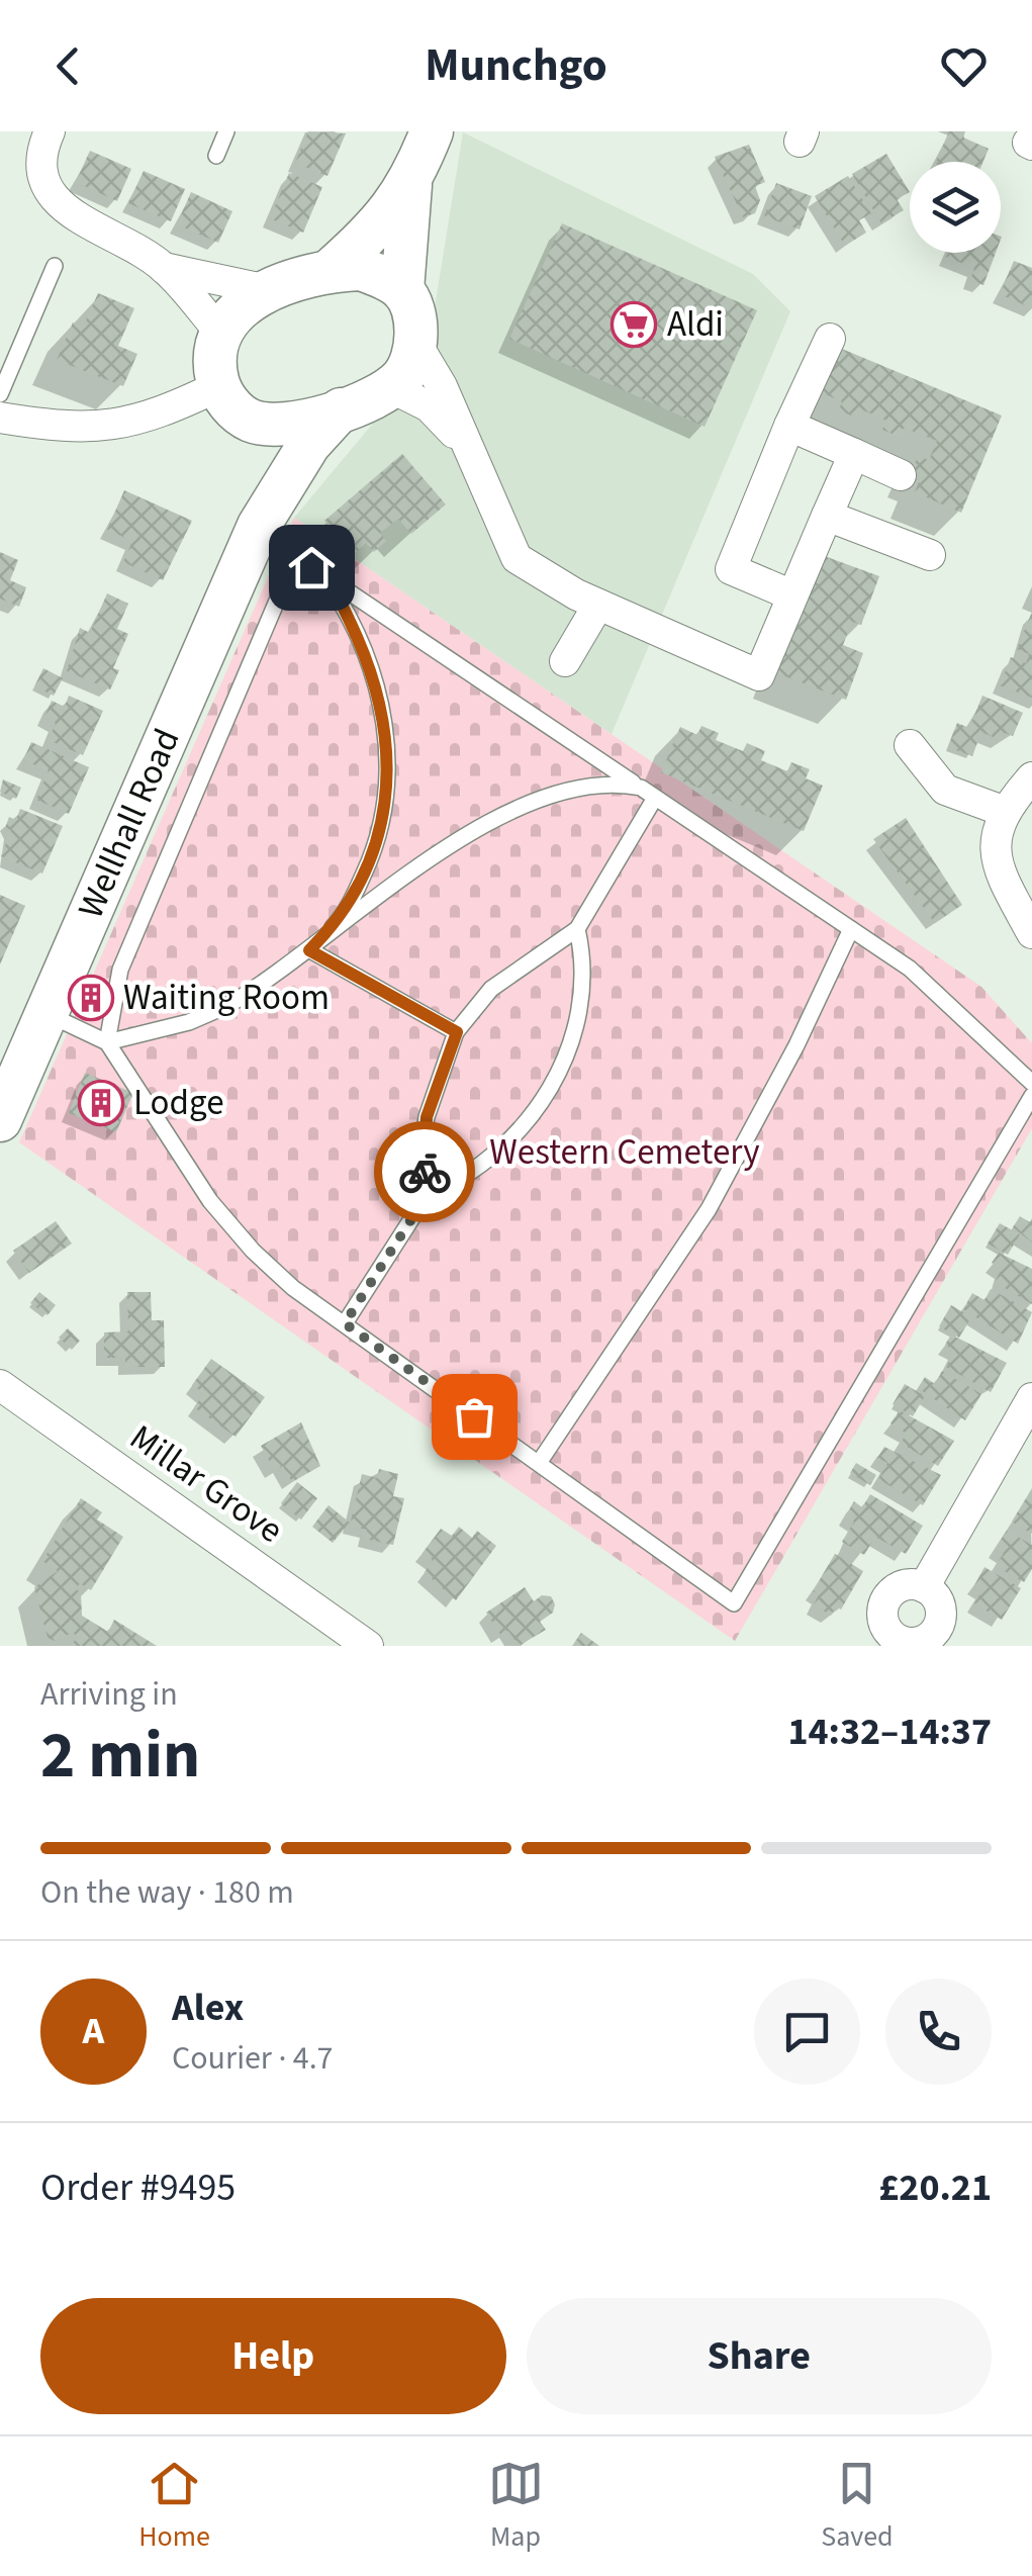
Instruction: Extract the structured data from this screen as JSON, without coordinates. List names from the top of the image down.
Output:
{
  "streets": {
    "street": ["Wellhall Road", "Millar Grove"]
  },
  "parks": ["Western Cemetery"],
  "places": {
    "supermarket": ["Aldi"],
    "building": ["Waiting Room", "Lodge"]
  },
  "page": {
    "header": "Munchgo",
    "heading": ["2 min", "Arriving in", "14:32–14:37"],
    "panel": [
      "Alex",
      "Courier · 4.7",
      "Order #9495",
      "£20.21"
    ],
    "bar": "On the way · 180 m",
    "round": "A",
    "buttons": ["Help", "Share"],
    "tabs": ["Home", "Map", "Saved"]
  }
}
